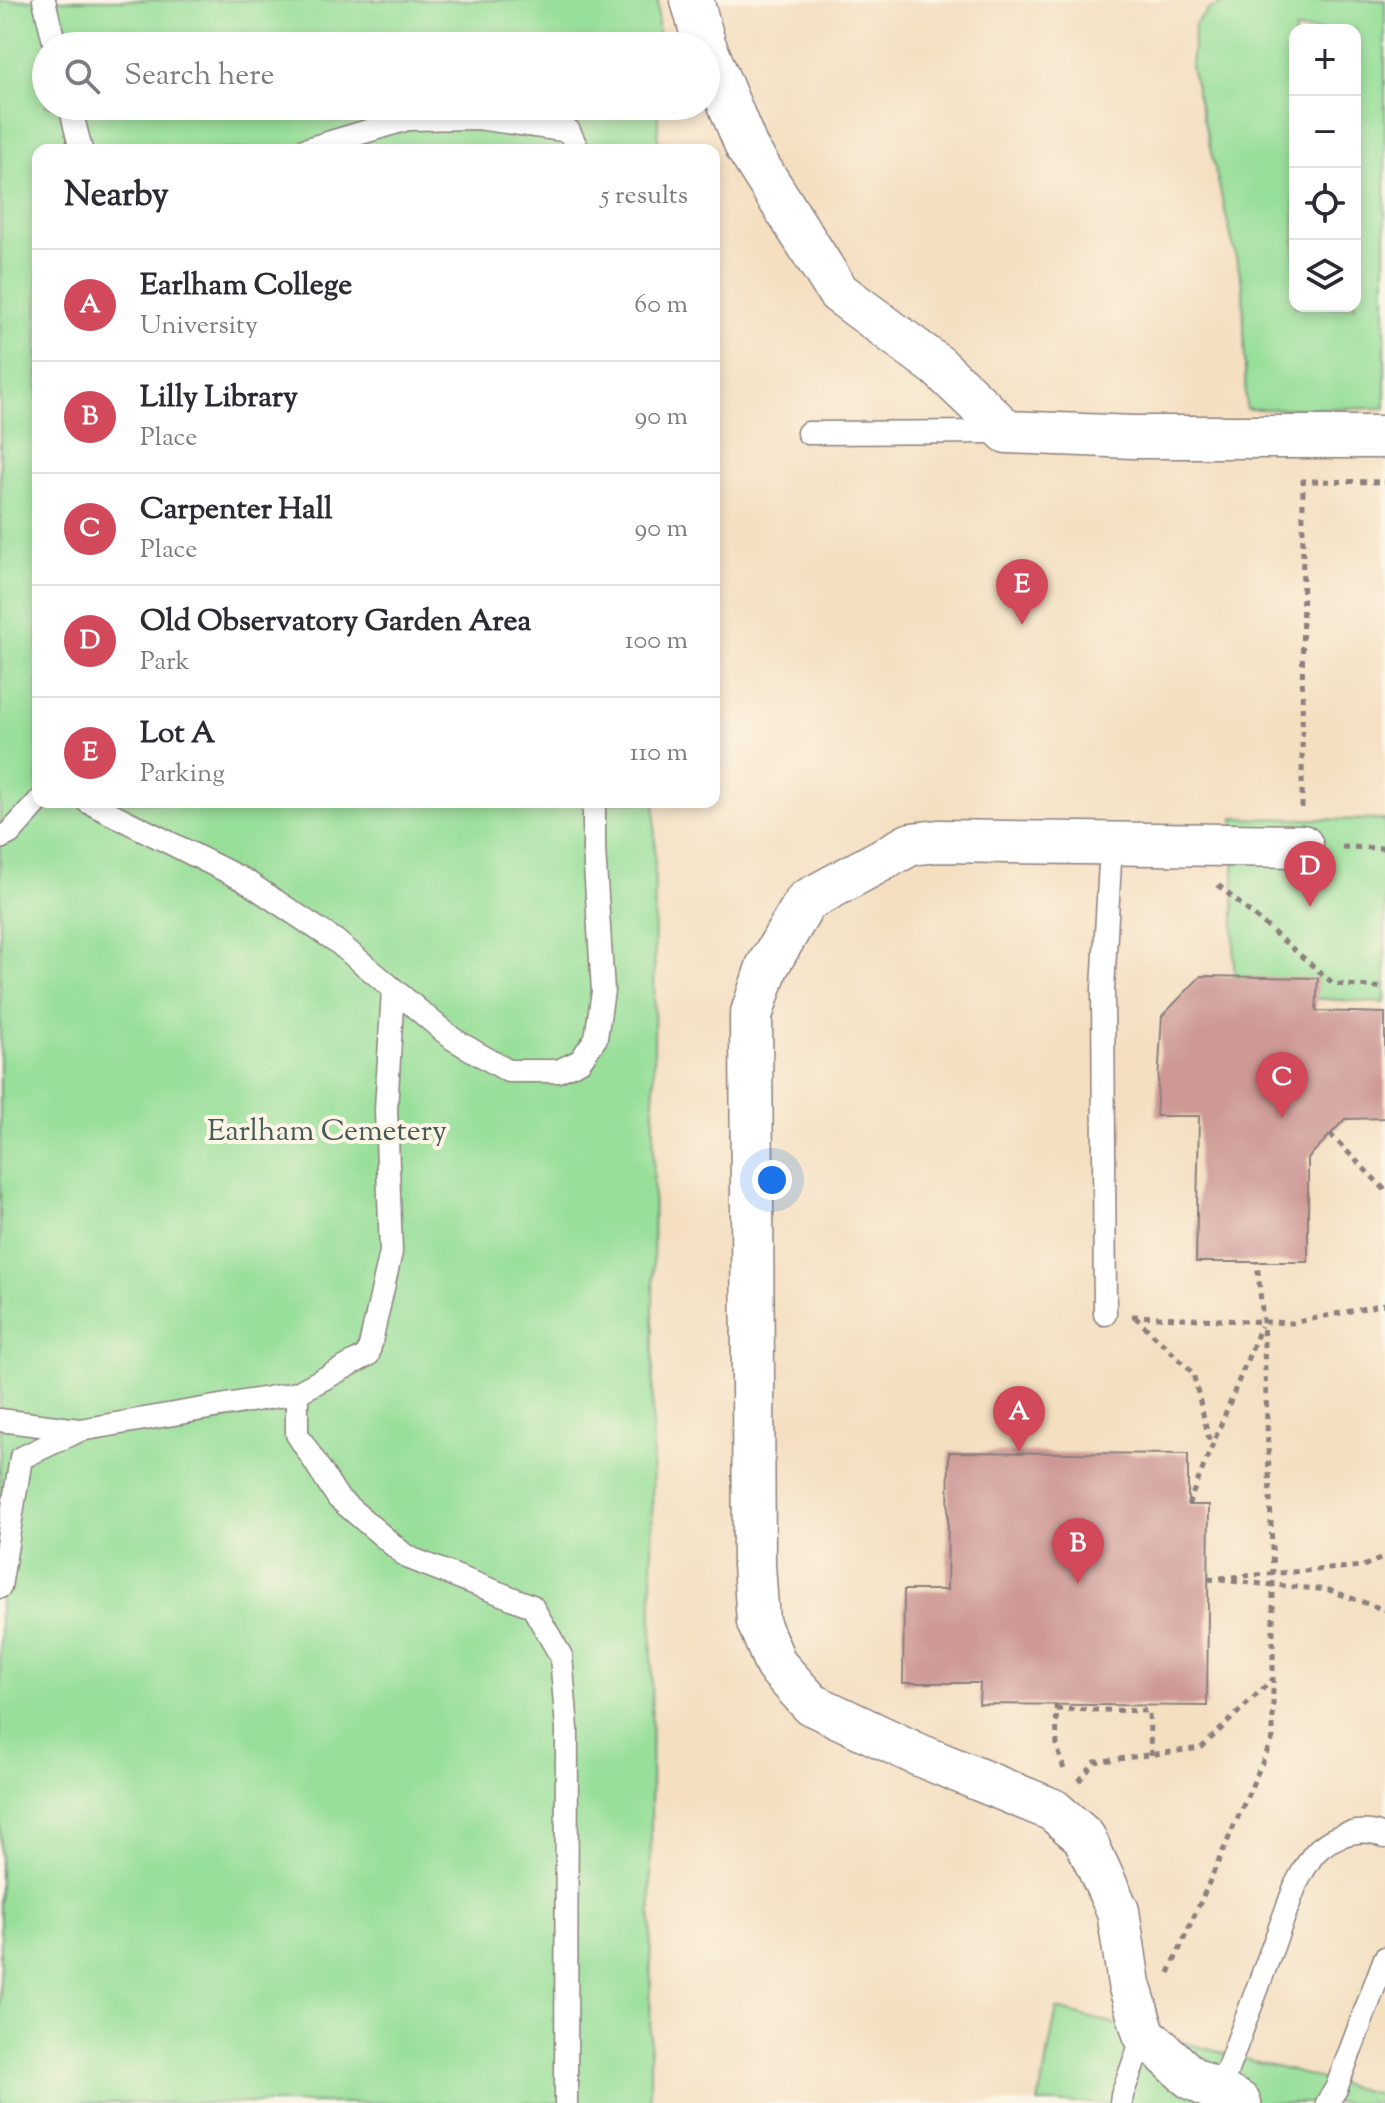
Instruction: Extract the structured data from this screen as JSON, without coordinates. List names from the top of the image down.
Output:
{
  "parks": ["Earlham Cemetery"],
  "page": {
    "map_buttons": ["+", "−"],
    "search": "Search here",
    "heading": ["Nearby", "5 results"],
    "list": [
      {
        "mark": "A",
        "name": "Earlham College",
        "note": "University",
        "value": "60 m"
      },
      {
        "mark": "B",
        "name": "Lilly Library",
        "note": "Place",
        "value": "90 m"
      },
      {
        "mark": "C",
        "name": "Carpenter Hall",
        "note": "Place",
        "value": "90 m"
      },
      {
        "mark": "D",
        "name": "Old Observatory Garden Area",
        "note": "Park",
        "value": "100 m"
      },
      {
        "mark": "E",
        "name": "Lot A",
        "note": "Parking",
        "value": "110 m"
      }
    ],
    "pins": [
      "E",
      "D",
      "C",
      "A",
      "B"
    ]
  }
}
